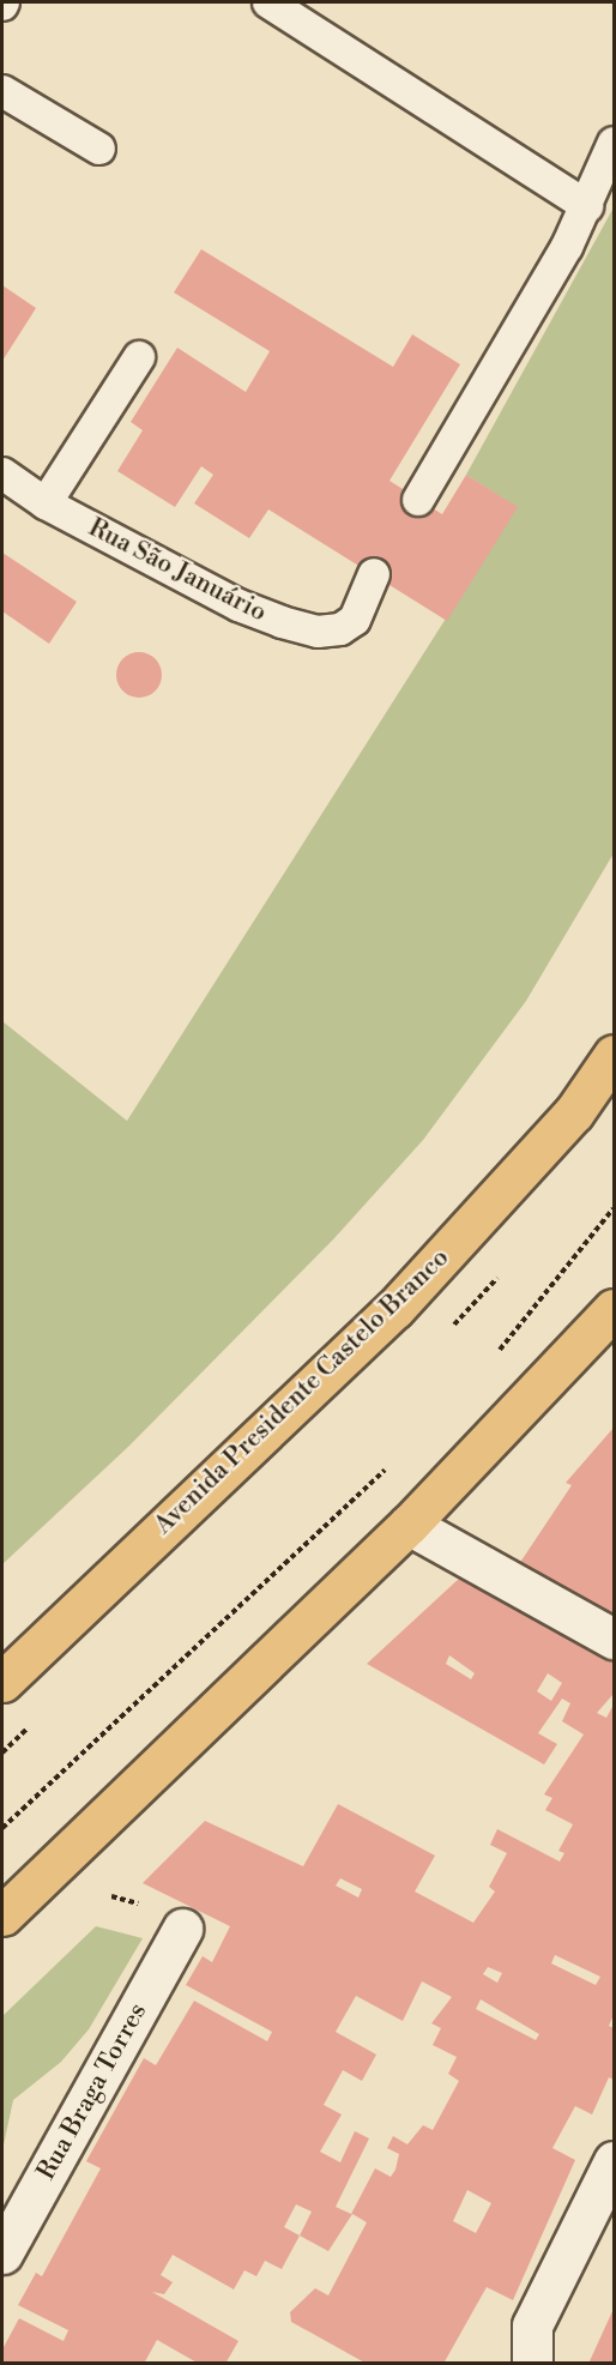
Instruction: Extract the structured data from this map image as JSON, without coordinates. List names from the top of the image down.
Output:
{
  "streets": {
    "main road": ["Avenida Presidente Castelo Branco"],
    "street": ["Rua Braga Torres"],
    "lane": ["Rua São Januário"]
  }
}
